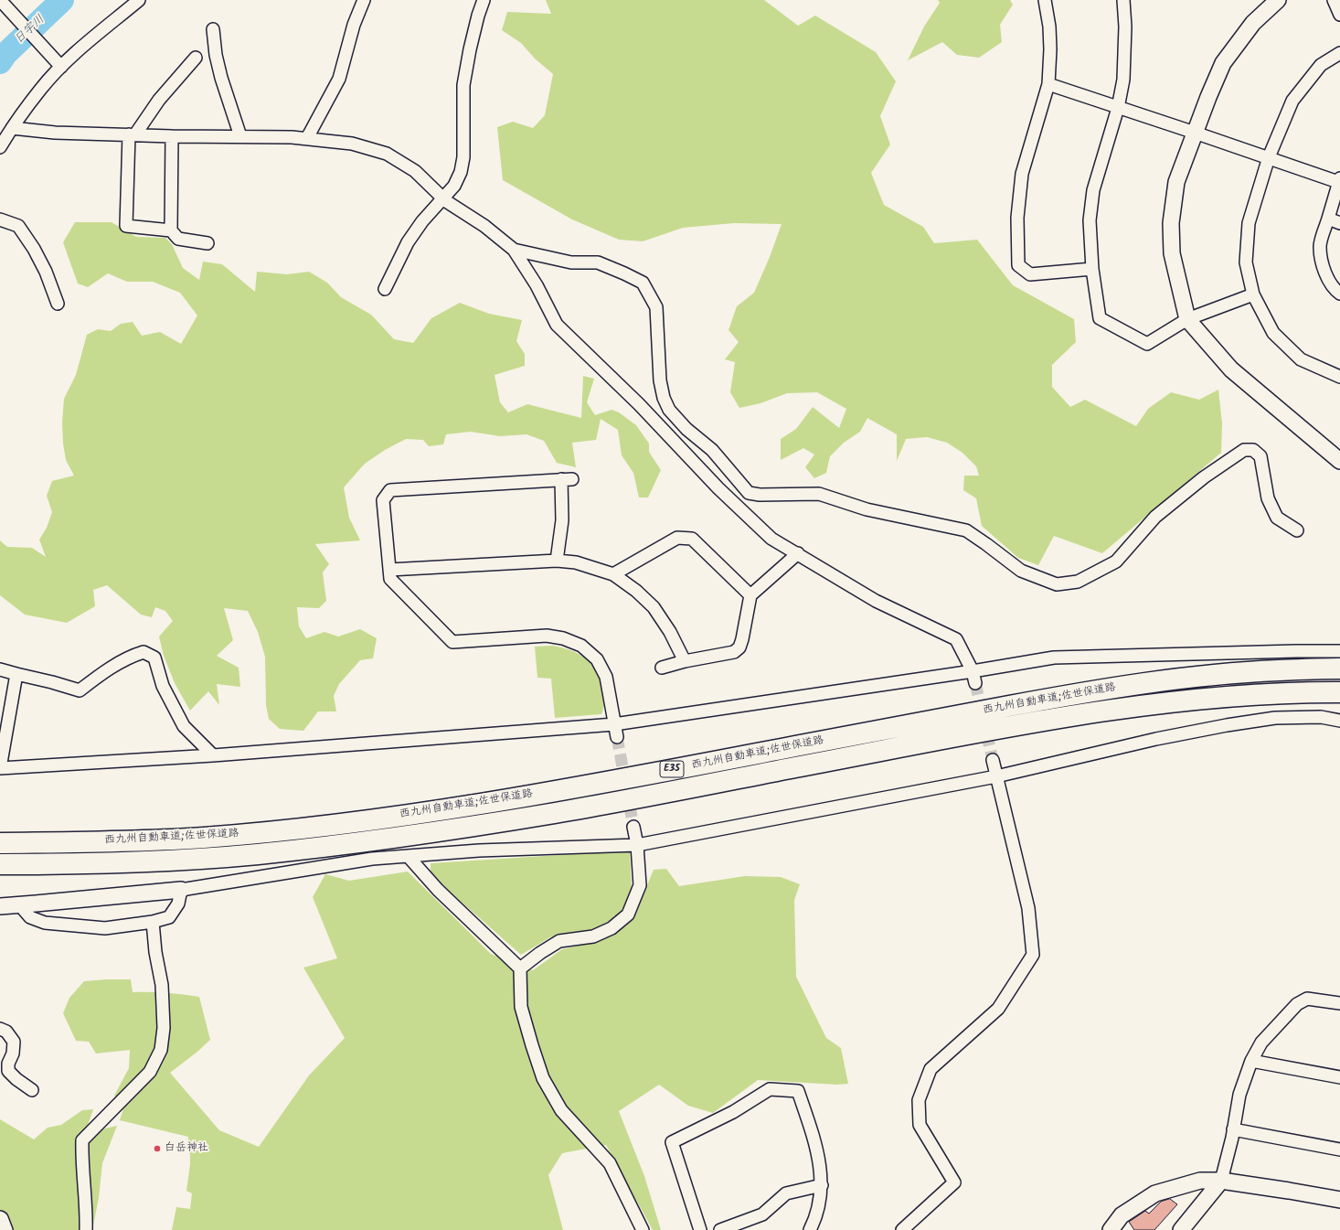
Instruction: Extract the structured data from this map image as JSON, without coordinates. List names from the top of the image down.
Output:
{
  "streets": {
    "highway": ["西九州自動車道;佐世保道路", "E35"]
  },
  "water": ["日宇川"],
  "places": ["白岳神社"]
}
